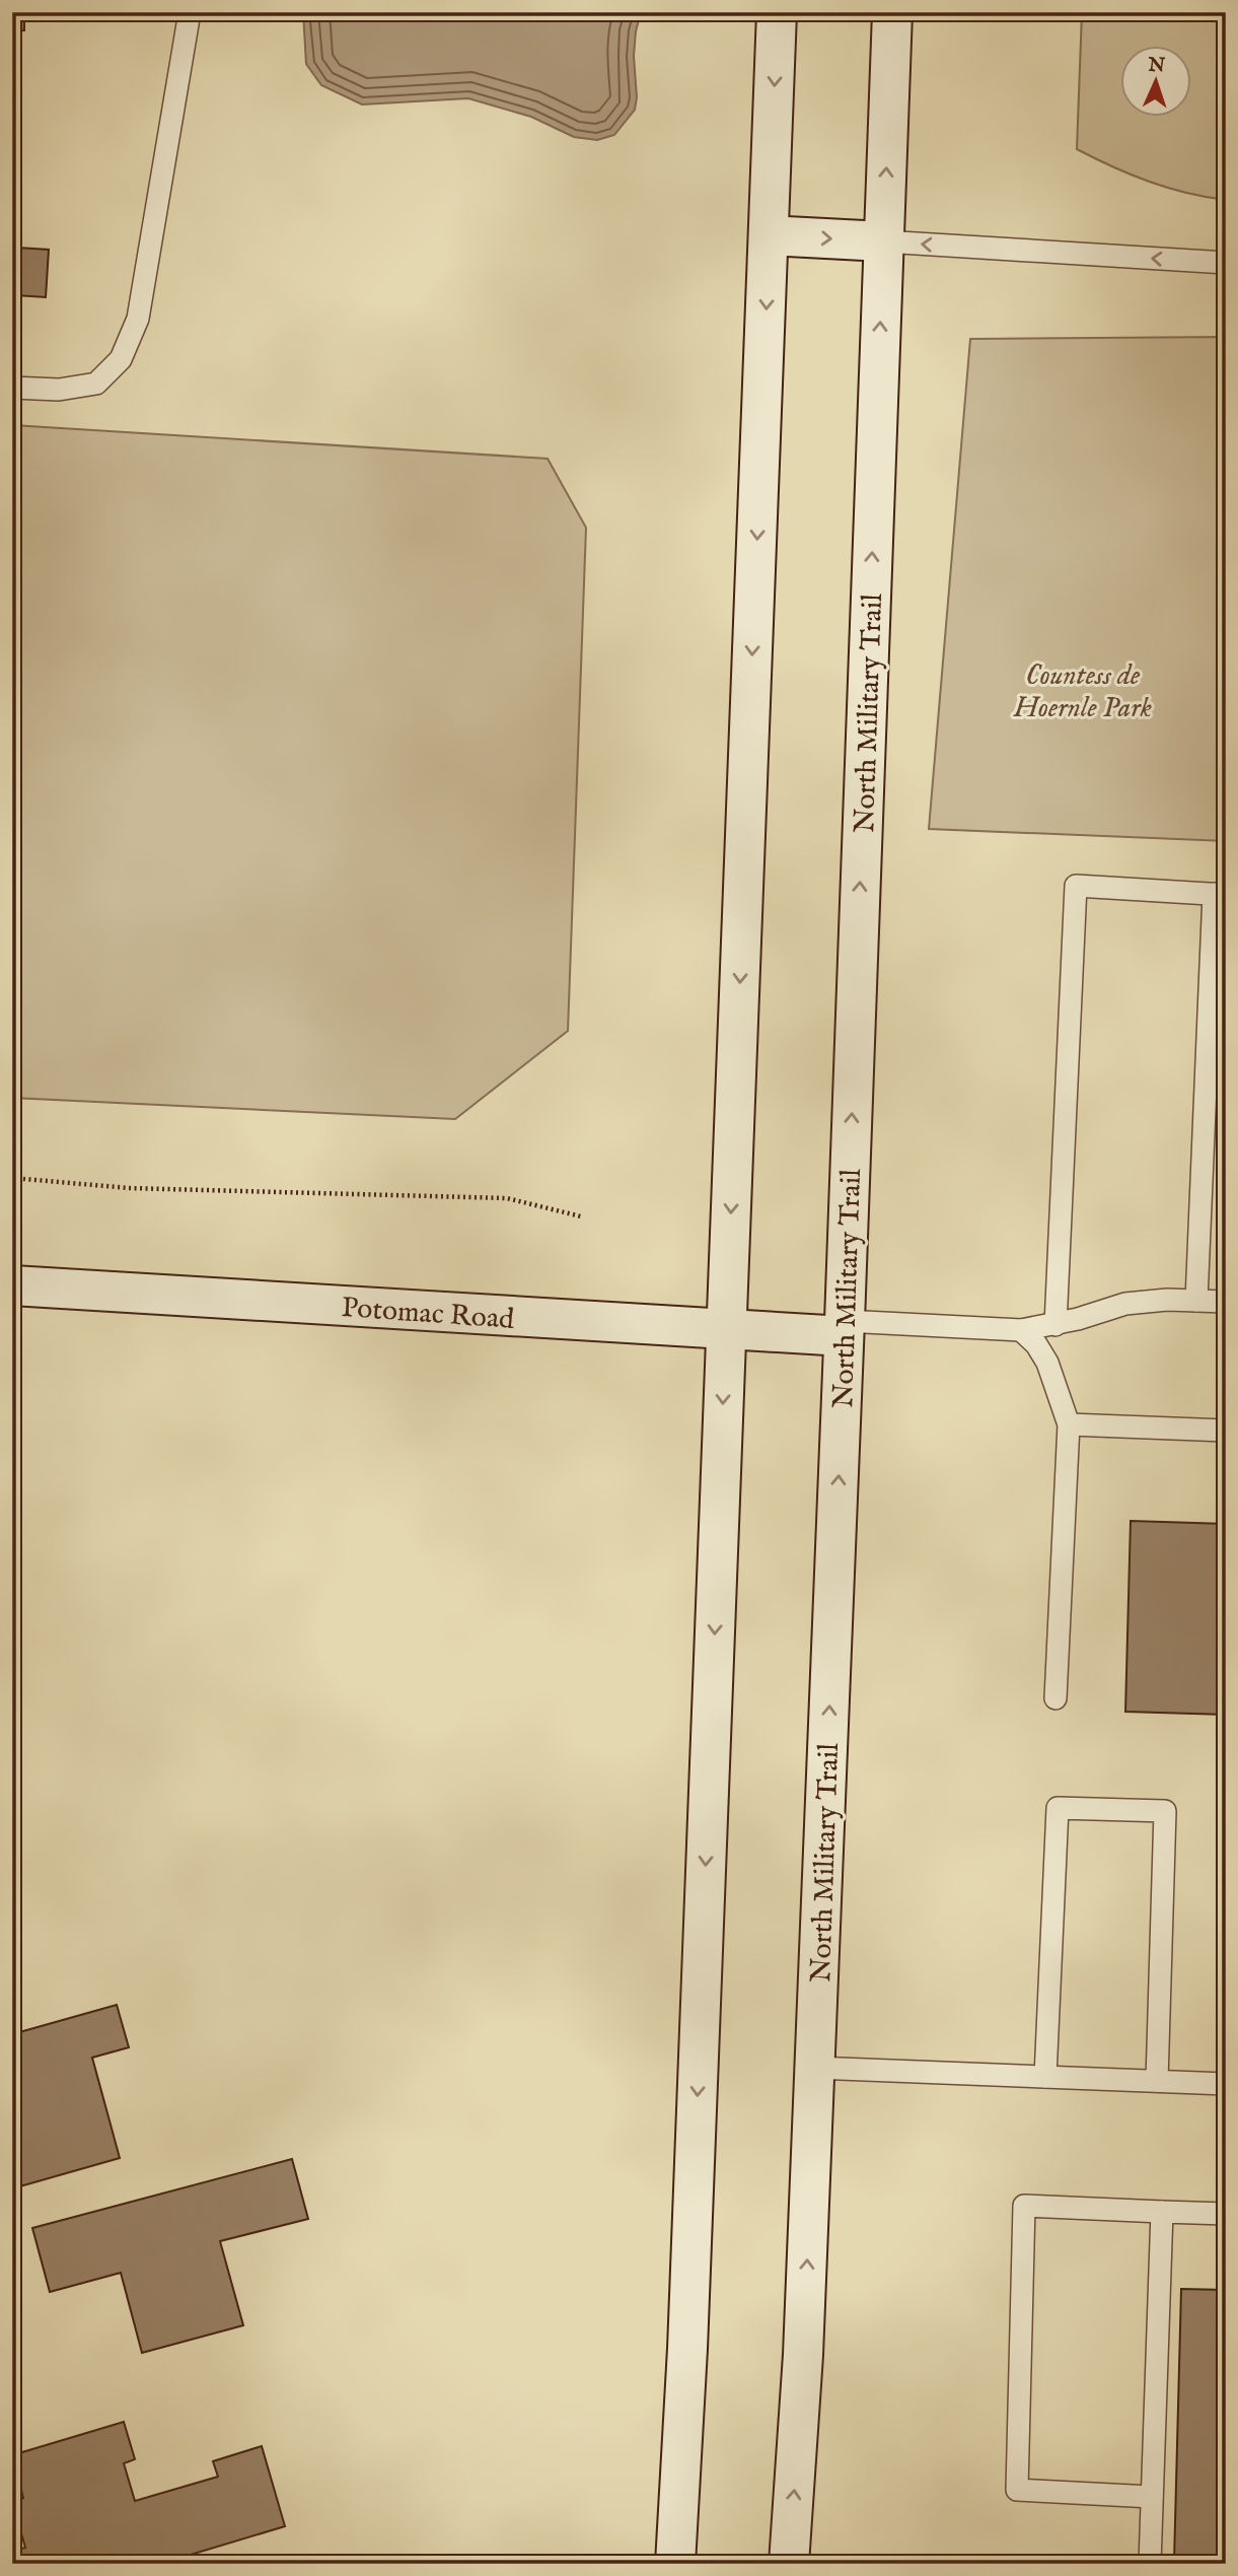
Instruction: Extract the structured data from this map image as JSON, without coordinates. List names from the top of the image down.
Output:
{
  "streets": {
    "main road": ["North Military Trail", "Potomac Road"]
  },
  "crossings": [
    ["North Military Trail", "Potomac Road"]
  ],
  "parks": ["Countess de Hoernle Park"],
  "north": "top"
}
